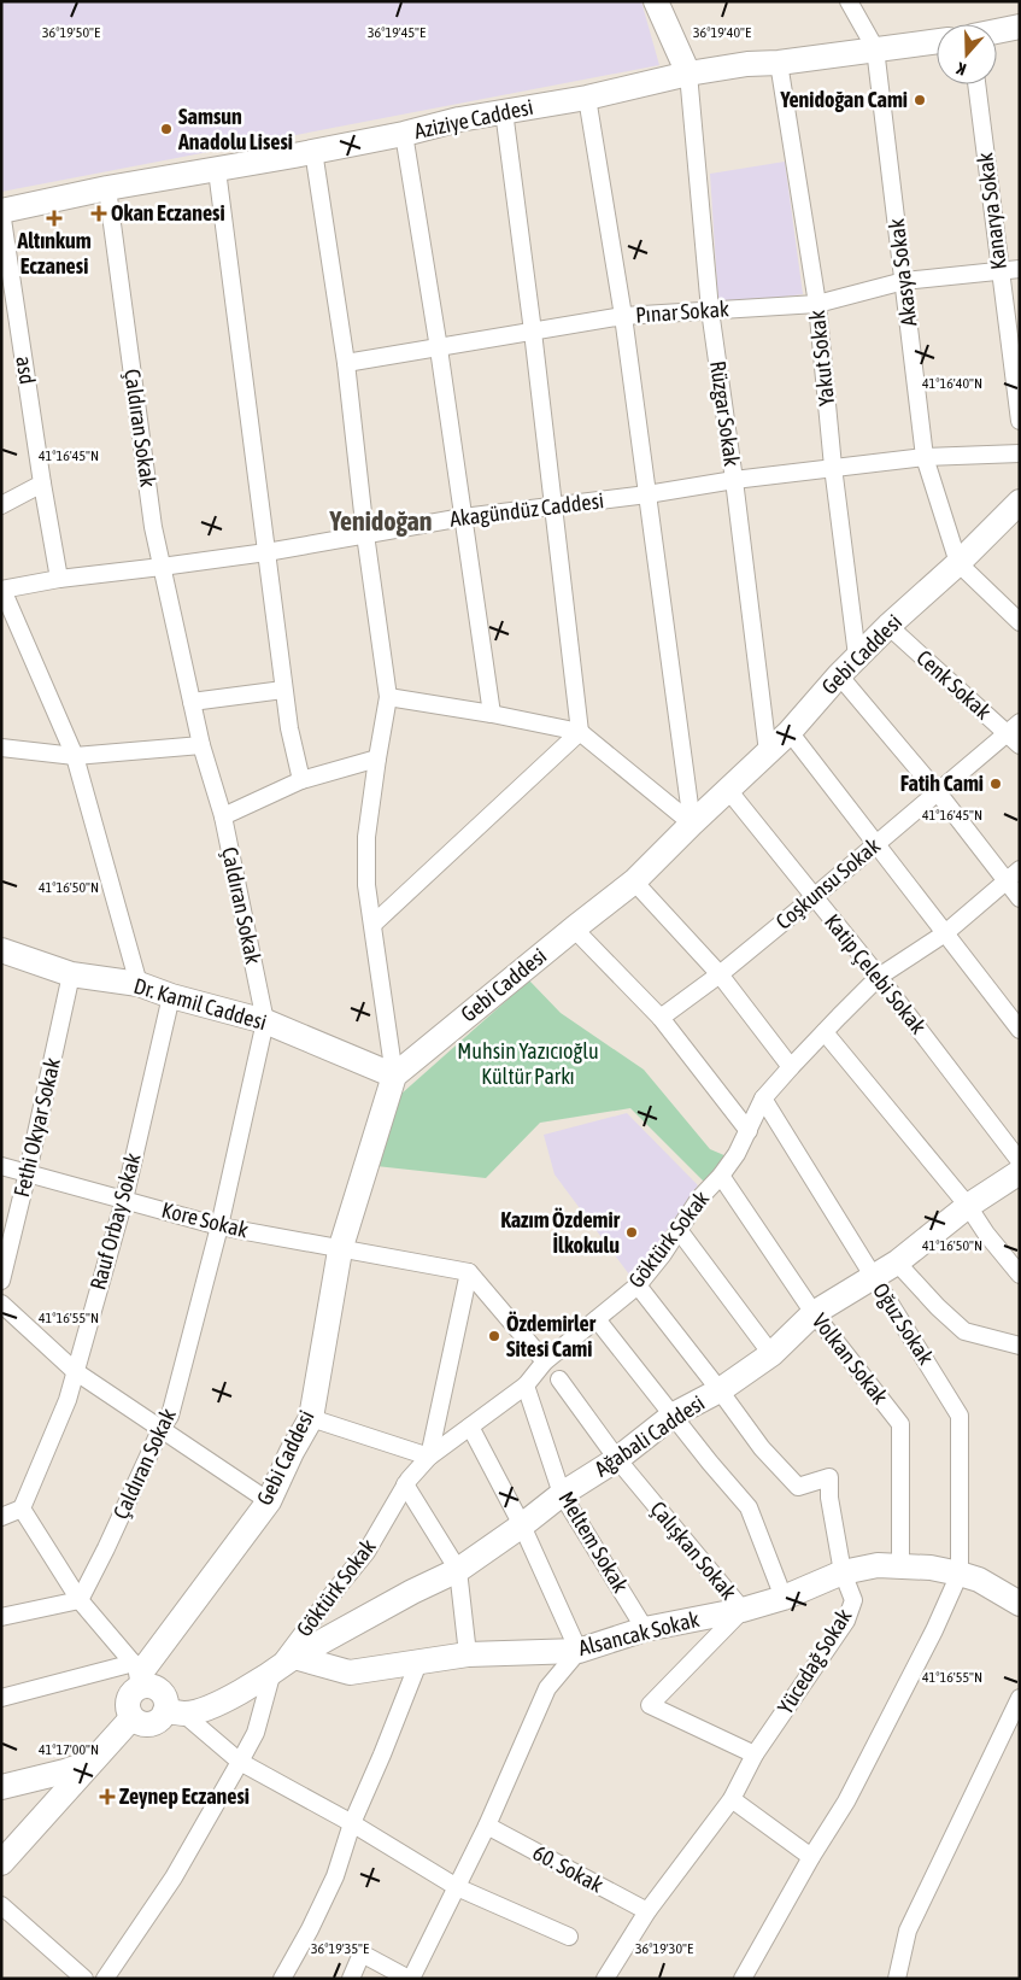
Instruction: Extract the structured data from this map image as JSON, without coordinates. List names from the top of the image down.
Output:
{
  "streets": {
    "main road": [
      "Aziziye Caddesi",
      "Gebi Caddesi",
      "Dr. Kamil Caddesi",
      "Ağabali Caddesi",
      "Alsancak Sokak"
    ],
    "street": [
      "Kanarya Sokak",
      "Akasya Sokak",
      "Pınar Sokak",
      "Yakut Sokak",
      "asd",
      "Rüzgar Sokak",
      "Çaldıran Sokak",
      "Akagündüz Caddesi",
      "Cenk Sokak",
      "Coşkunsu Sokak",
      "Katip Çelebi Sokak",
      "Fethi Okyar Sokak",
      "Kore Sokak",
      "Rauf Orbay Sokak",
      "Göktürk Sokak",
      "Oğuz Sokak",
      "Volkan Sokak",
      "Meltem Sokak",
      "Çalışkan Sokak",
      "Yücedağ Sokak",
      "60. Sokak"
    ]
  },
  "crossings": [
    ["Aziziye Caddesi", "Akasya Sokak"],
    ["Aziziye Caddesi", "Yakut Sokak"],
    ["Aziziye Caddesi", "asd"],
    ["Aziziye Caddesi", "Rüzgar Sokak"],
    ["Aziziye Caddesi", "Çaldıran Sokak"],
    ["Kanarya Sokak", "Pınar Sokak"],
    ["Akasya Sokak", "Pınar Sokak"],
    ["Akasya Sokak", "Akagündüz Caddesi"],
    ["Akasya Sokak", "Gebi Caddesi"],
    ["Pınar Sokak", "Yakut Sokak"],
    ["Pınar Sokak", "Rüzgar Sokak"],
    ["Yakut Sokak", "Akagündüz Caddesi"],
    ["Yakut Sokak", "Gebi Caddesi"],
    ["asd", "Akagündüz Caddesi"],
    ["Rüzgar Sokak", "Akagündüz Caddesi"],
    ["Rüzgar Sokak", "Gebi Caddesi"],
    ["Çaldıran Sokak", "Akagündüz Caddesi"],
    ["Çaldıran Sokak", "Dr. Kamil Caddesi"],
    ["Çaldıran Sokak", "Kore Sokak"],
    ["Gebi Caddesi", "Cenk Sokak"],
    ["Gebi Caddesi", "Katip Çelebi Sokak"],
    ["Gebi Caddesi", "Dr. Kamil Caddesi"],
    ["Gebi Caddesi", "Kore Sokak"],
    ["Gebi Caddesi", "Ağabali Caddesi"],
    ["Cenk Sokak", "Coşkunsu Sokak"],
    ["Coşkunsu Sokak", "Katip Çelebi Sokak"],
    ["Katip Çelebi Sokak", "Göktürk Sokak"],
    ["Dr. Kamil Caddesi", "Fethi Okyar Sokak"],
    ["Dr. Kamil Caddesi", "Rauf Orbay Sokak"],
    ["Fethi Okyar Sokak", "Kore Sokak"],
    ["Kore Sokak", "Rauf Orbay Sokak"],
    ["Göktürk Sokak", "Oğuz Sokak"],
    ["Göktürk Sokak", "Volkan Sokak"],
    ["Göktürk Sokak", "Ağabali Caddesi"],
    ["Göktürk Sokak", "Meltem Sokak"],
    ["Göktürk Sokak", "Alsancak Sokak"],
    ["Göktürk Sokak", "Yücedağ Sokak"],
    ["Oğuz Sokak", "Ağabali Caddesi"],
    ["Oğuz Sokak", "Alsancak Sokak"],
    ["Volkan Sokak", "Ağabali Caddesi"],
    ["Volkan Sokak", "Alsancak Sokak"],
    ["Ağabali Caddesi", "Meltem Sokak"],
    ["Ağabali Caddesi", "Çalışkan Sokak"],
    ["Ağabali Caddesi", "Alsancak Sokak"],
    ["Ağabali Caddesi", "Yücedağ Sokak"],
    ["Meltem Sokak", "Alsancak Sokak"],
    ["Çalışkan Sokak", "Alsancak Sokak"],
    ["Çalışkan Sokak", "Yücedağ Sokak"],
    ["Alsancak Sokak", "Yücedağ Sokak"],
    ["Yücedağ Sokak", "60. Sokak"]
  ],
  "districts": ["Yenidoğan"],
  "parks": ["Muhsin Yazıcıoğlu Kültür Parkı"],
  "places": {
    "other": [
      "Yenidoğan Cami",
      "Samsun Anadolu Lisesi",
      "Fatih Cami",
      "Kazım Özdemir İlkokulu",
      "Özdemirler Sitesi Cami"
    ],
    "health": ["Okan Eczanesi", "Altınkum Eczanesi", "Zeynep Eczanesi"]
  },
  "north": "bottom",
  "coordinates": [
    "36°19'50\"E",
    "36°19'45\"E",
    "36°19'40\"E",
    "41°16'40\"N",
    "41°16'45\"N",
    "41°16'50\"N",
    "41°16'55\"N",
    "41°17'00\"N",
    "36°19'35\"E",
    "36°19'30\"E"
  ]
}
